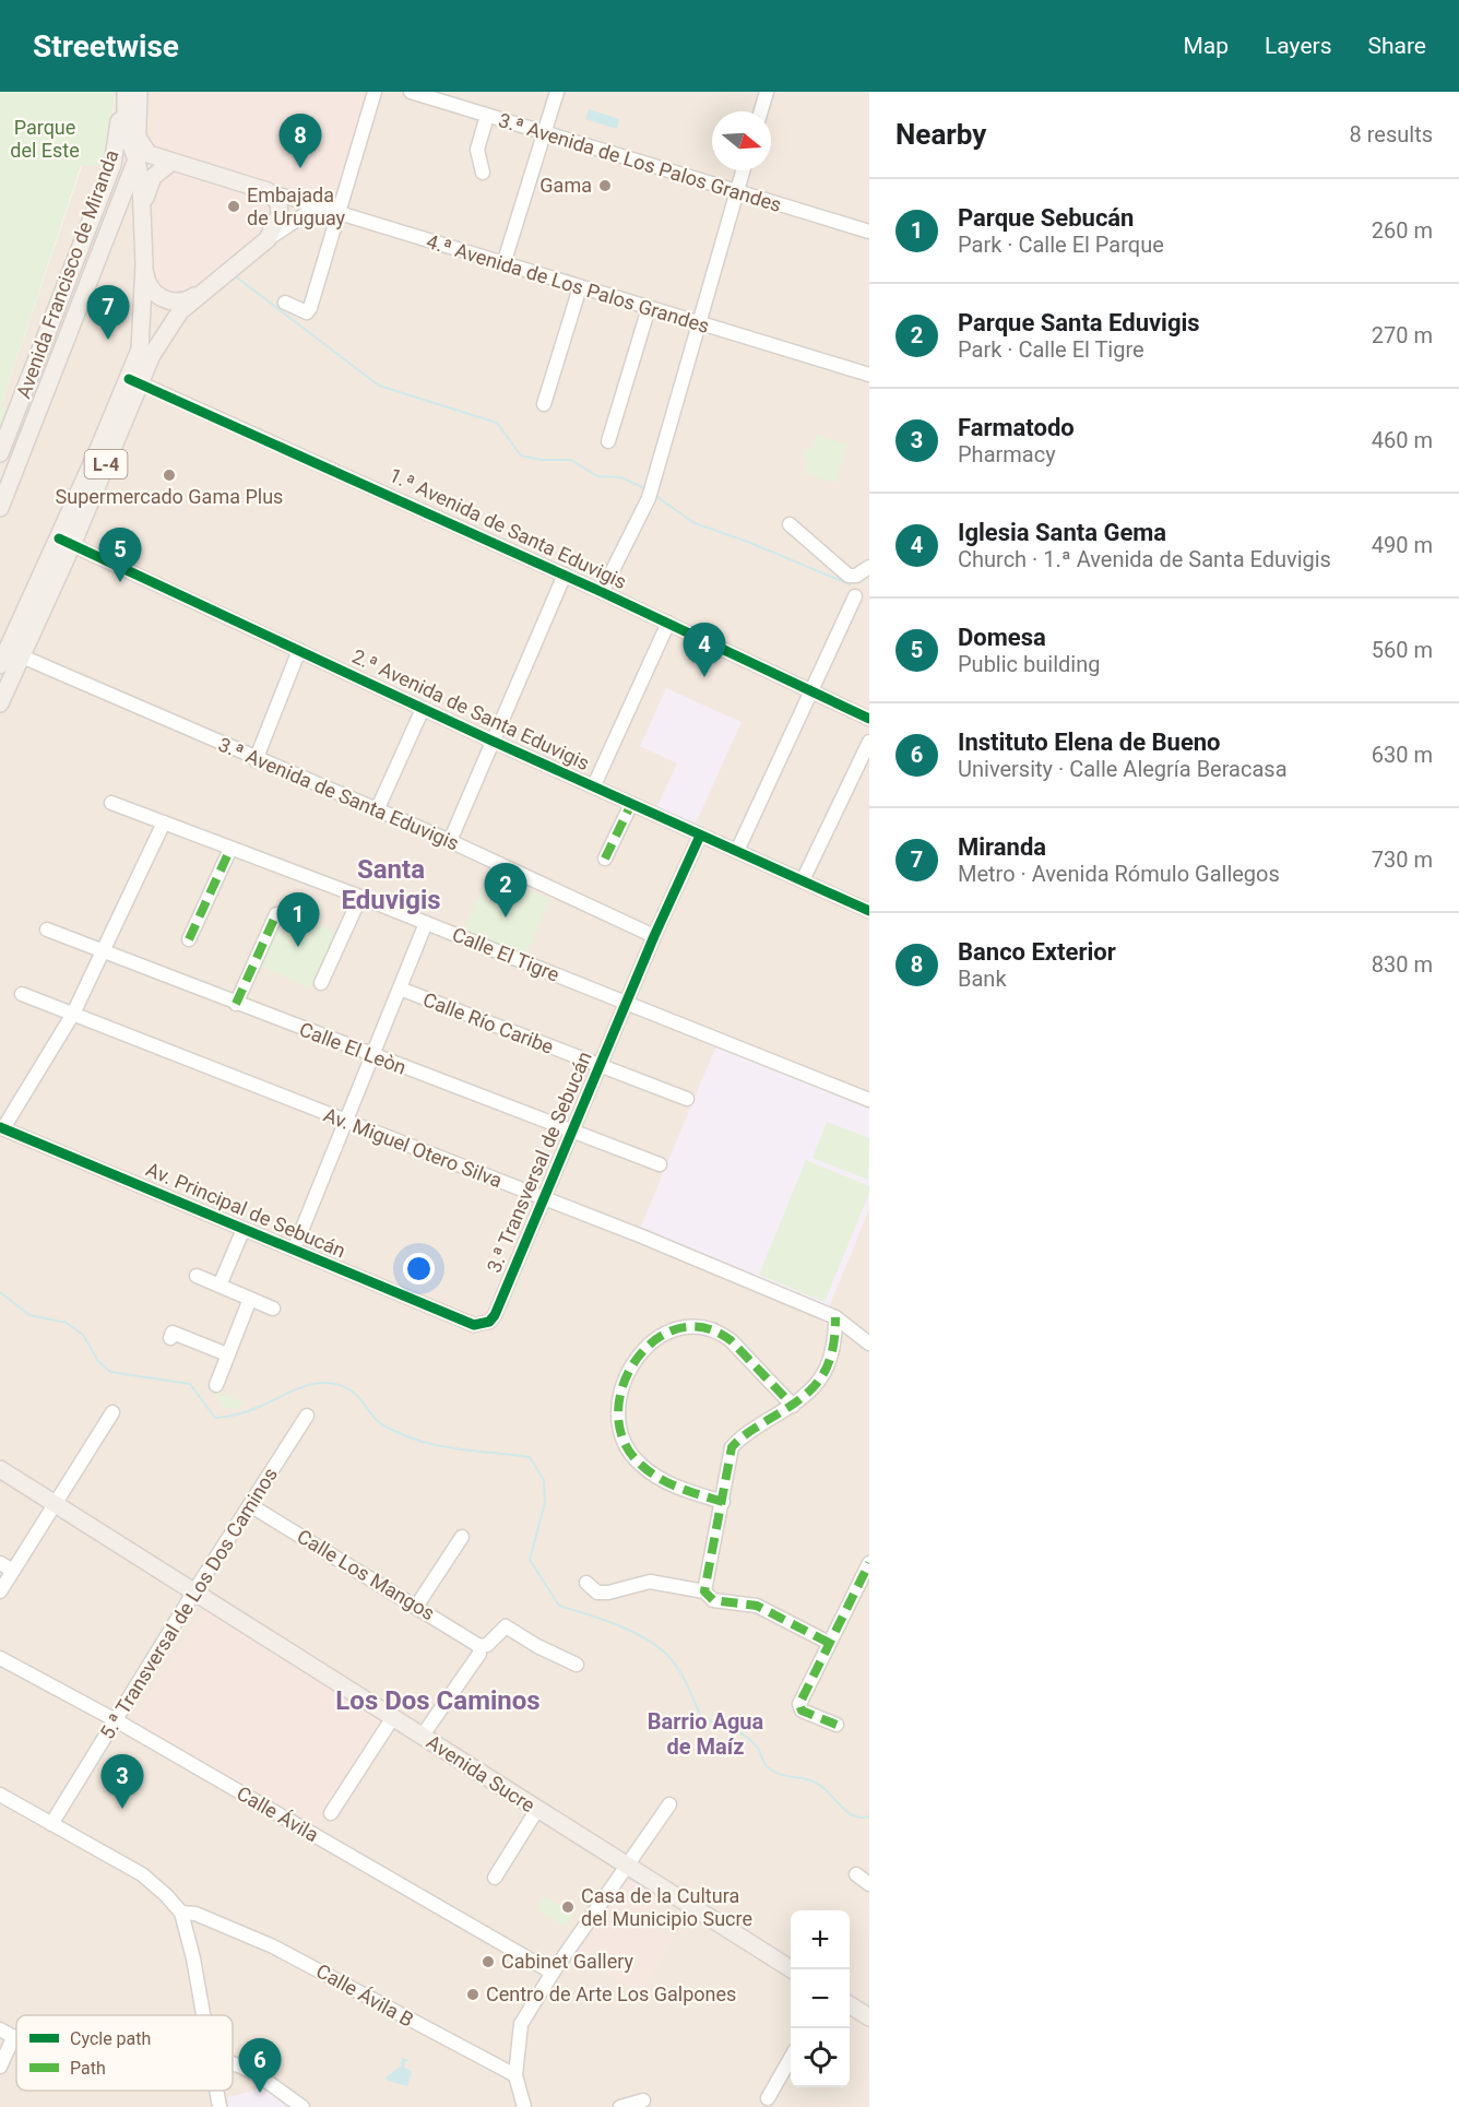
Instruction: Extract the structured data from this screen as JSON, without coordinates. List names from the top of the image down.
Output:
{
  "streets": {
    "main road": [
      "Avenida Francisco de Miranda",
      "4.ª Avenida de Los Palos Grandes",
      "L-4",
      "Avenida Sucre"
    ],
    "street": [
      "3.ª Avenida de Los Palos Grandes",
      "1.ª Avenida de Santa Eduvigis",
      "2.ª Avenida de Santa Eduvigis",
      "3.ª Avenida de Santa Eduvigis",
      "Calle El Tigre",
      "Calle Río Caribe",
      "Calle El Leòn",
      "Av. Miguel Otero Silva",
      "3.ª Transversal de Sebucán",
      "Av. Principal de Sebucán",
      "Calle Los Mangos",
      "5.ª Transversal de Los Dos Caminos",
      "Calle Ávila",
      "Calle Ávila B"
    ]
  },
  "crossings": [
    ["Avenida Francisco de Miranda", "4.ª Avenida de Los Palos Grandes"],
    ["Avenida Francisco de Miranda", "L-4"],
    ["4.ª Avenida de Los Palos Grandes", "L-4"],
    ["L-4", "1.ª Avenida de Santa Eduvigis"],
    ["L-4", "2.ª Avenida de Santa Eduvigis"],
    ["L-4", "3.ª Avenida de Santa Eduvigis"],
    ["2.ª Avenida de Santa Eduvigis", "3.ª Transversal de Sebucán"],
    ["3.ª Avenida de Santa Eduvigis", "3.ª Transversal de Sebucán"],
    ["Calle El Tigre", "3.ª Transversal de Sebucán"],
    ["Calle Río Caribe", "3.ª Transversal de Sebucán"],
    ["Calle El Leòn", "3.ª Transversal de Sebucán"],
    ["Av. Miguel Otero Silva", "3.ª Transversal de Sebucán"],
    ["3.ª Transversal de Sebucán", "Av. Principal de Sebucán"],
    ["Calle Los Mangos", "5.ª Transversal de Los Dos Caminos"],
    ["5.ª Transversal de Los Dos Caminos", "Avenida Sucre"],
    ["5.ª Transversal de Los Dos Caminos", "Calle Ávila"]
  ],
  "districts": ["Santa Eduvigis", "Los Dos Caminos", "Barrio Agua de Maíz"],
  "parks": ["Parque del Este"],
  "places": [
    "Gama",
    "Embajada de Uruguay",
    "Supermercado Gama Plus",
    "Casa de la Cultura del Municipio Sucre",
    "Cabinet Gallery",
    "Centro de Arte Los Galpones"
  ],
  "legend": ["Cycle path", "Path"],
  "north": "right",
  "page": {
    "header": "Streetwise",
    "nav": ["Map", "Layers", "Share"],
    "heading": ["Nearby", "8 results"],
    "pins": [
      "8",
      "7",
      "5",
      "4",
      "2",
      "1",
      "3",
      "6"
    ],
    "list": [
      {
        "mark": "1",
        "name": "Parque Sebucán",
        "note": "Park · Calle El Parque",
        "value": "260 m"
      },
      {
        "mark": "2",
        "name": "Parque Santa Eduvigis",
        "note": "Park · Calle El Tigre",
        "value": "270 m"
      },
      {
        "mark": "3",
        "name": "Farmatodo",
        "note": "Pharmacy",
        "value": "460 m"
      },
      {
        "mark": "4",
        "name": "Iglesia Santa Gema",
        "note": "Church · 1.ª Avenida de Santa Eduvigis",
        "value": "490 m"
      },
      {
        "mark": "5",
        "name": "Domesa",
        "note": "Public building",
        "value": "560 m"
      },
      {
        "mark": "6",
        "name": "Instituto Elena de Bueno",
        "note": "University · Calle Alegría Beracasa",
        "value": "630 m"
      },
      {
        "mark": "7",
        "name": "Miranda",
        "note": "Metro · Avenida Rómulo Gallegos",
        "value": "730 m"
      },
      {
        "mark": "8",
        "name": "Banco Exterior",
        "note": "Bank",
        "value": "830 m"
      }
    ],
    "map_buttons": ["+", "−"]
  }
}
